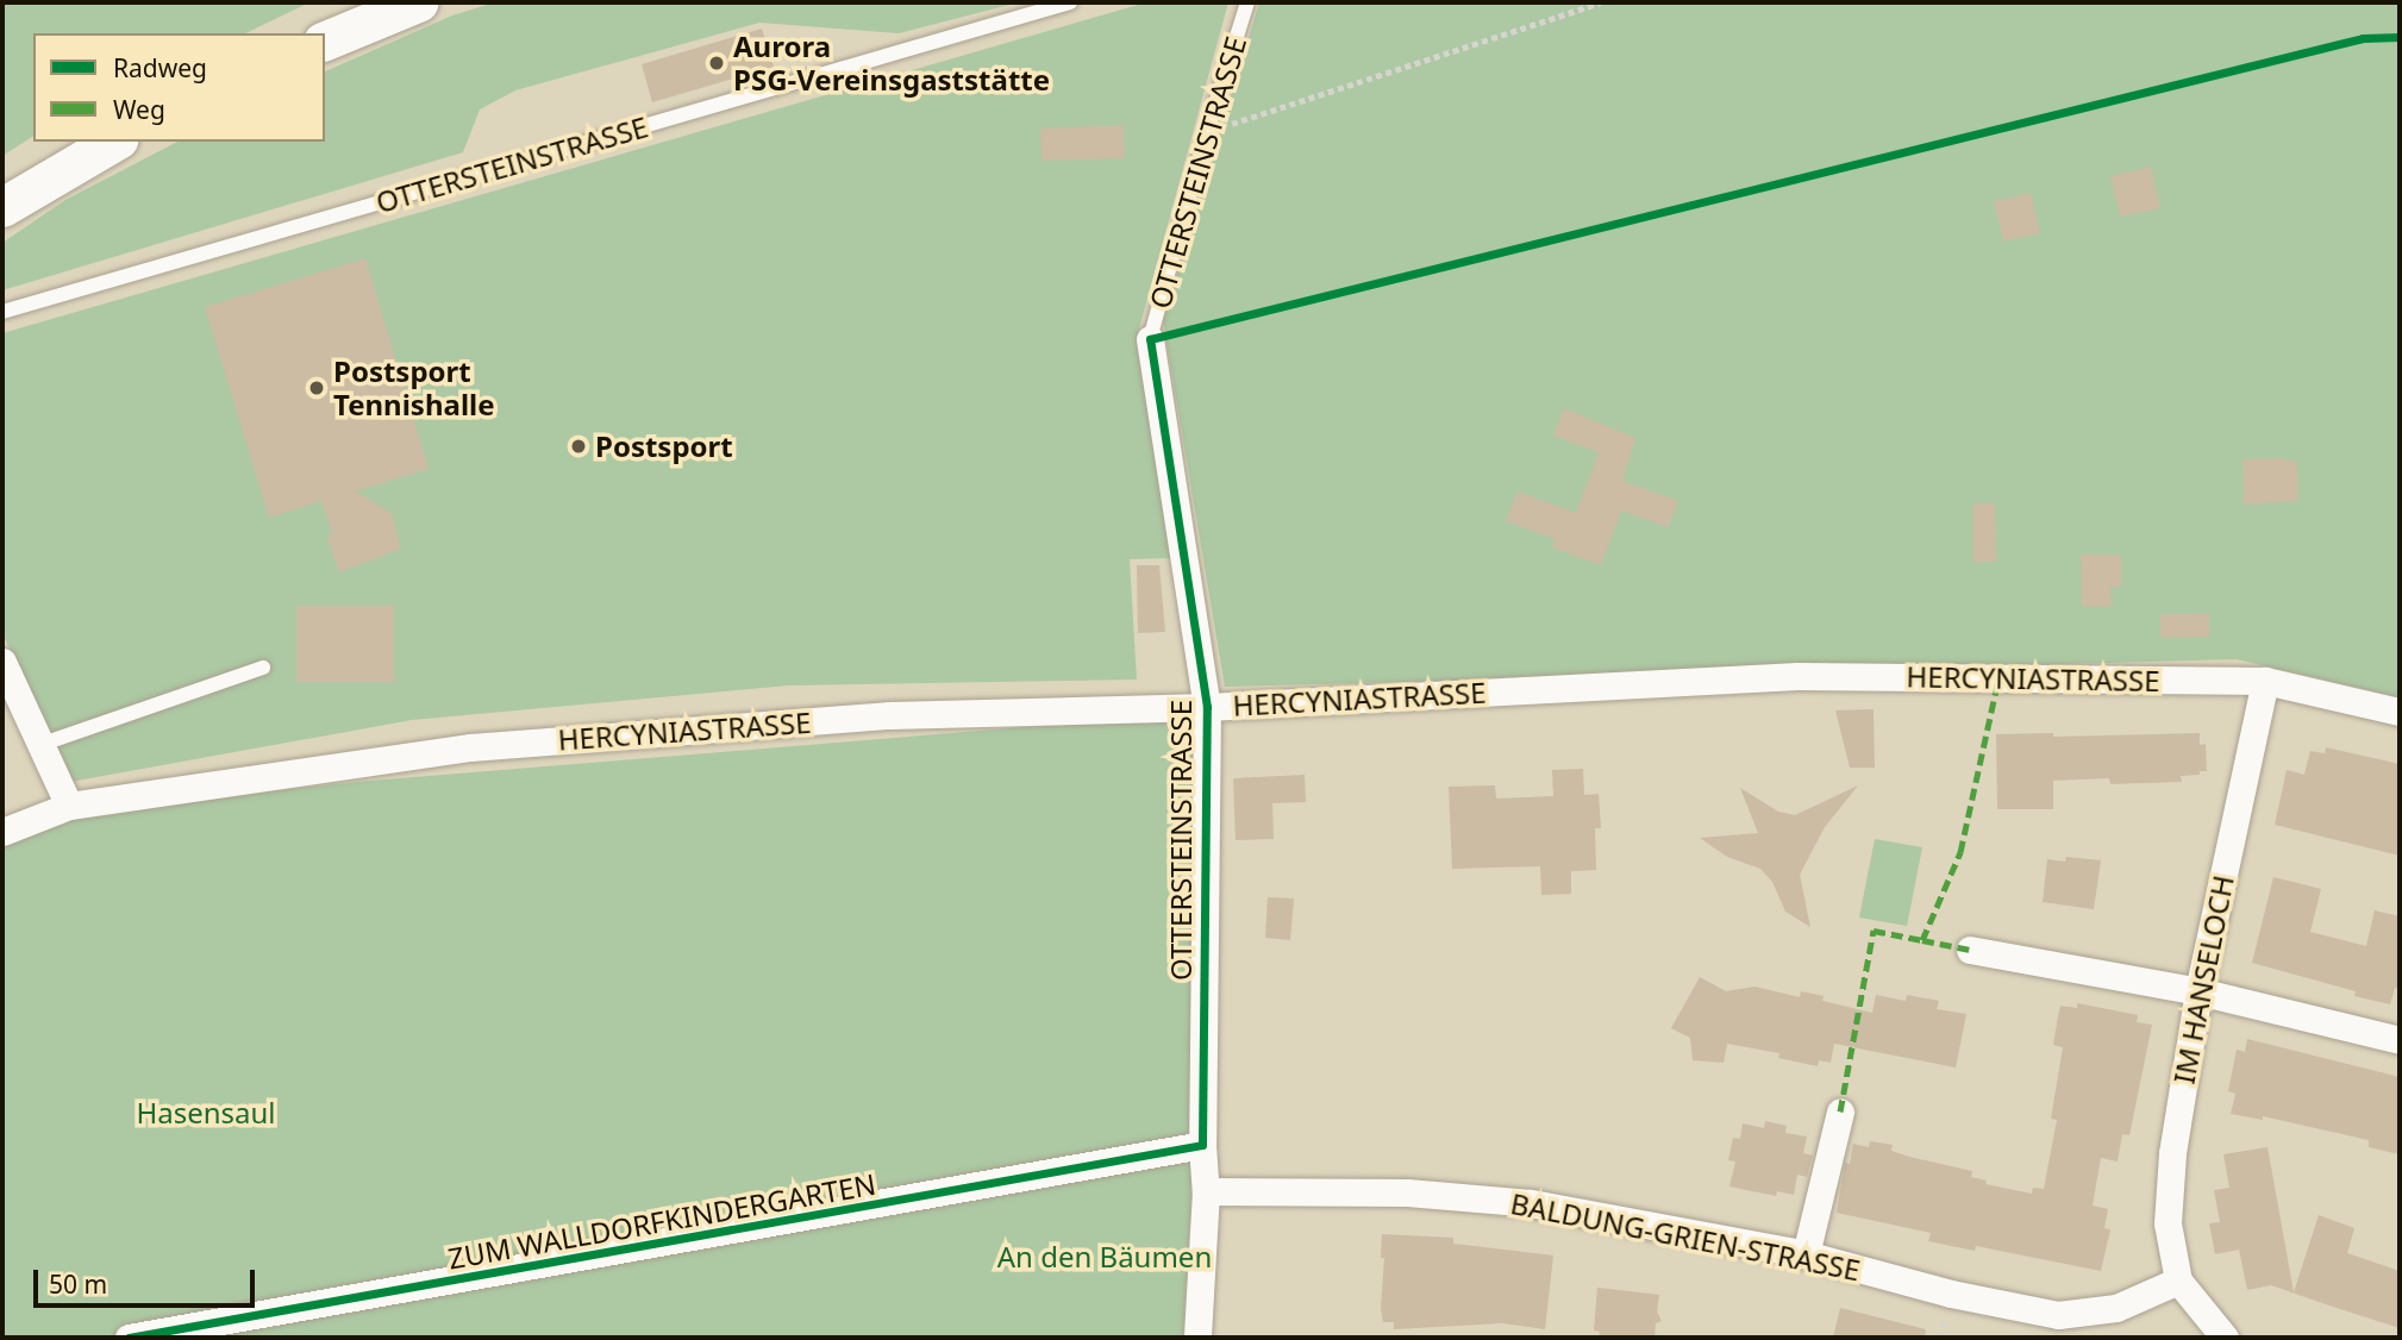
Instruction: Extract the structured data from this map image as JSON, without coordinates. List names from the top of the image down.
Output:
{
  "streets": {
    "street": [
      "OTTERSTEINSTRASSE",
      "HERCYNIASTRASSE",
      "IM HANSELOCH",
      "ZUM WALLDORFKINDERGARTEN",
      "BALDUNG-GRIEN-STRASSE"
    ]
  },
  "crossings": [
    ["OTTERSTEINSTRASSE", "HERCYNIASTRASSE"],
    ["OTTERSTEINSTRASSE", "ZUM WALLDORFKINDERGARTEN"],
    ["OTTERSTEINSTRASSE", "BALDUNG-GRIEN-STRASSE"],
    ["HERCYNIASTRASSE", "IM HANSELOCH"],
    ["IM HANSELOCH", "BALDUNG-GRIEN-STRASSE"]
  ],
  "parks": ["Hasensaul", "An den Bäumen"],
  "places": ["Aurora PSG-Vereinsgaststätte", "Postsport Tennishalle", "Postsport"],
  "legend": ["Radweg", "Weg"],
  "scale_bar": "50 m"
}
